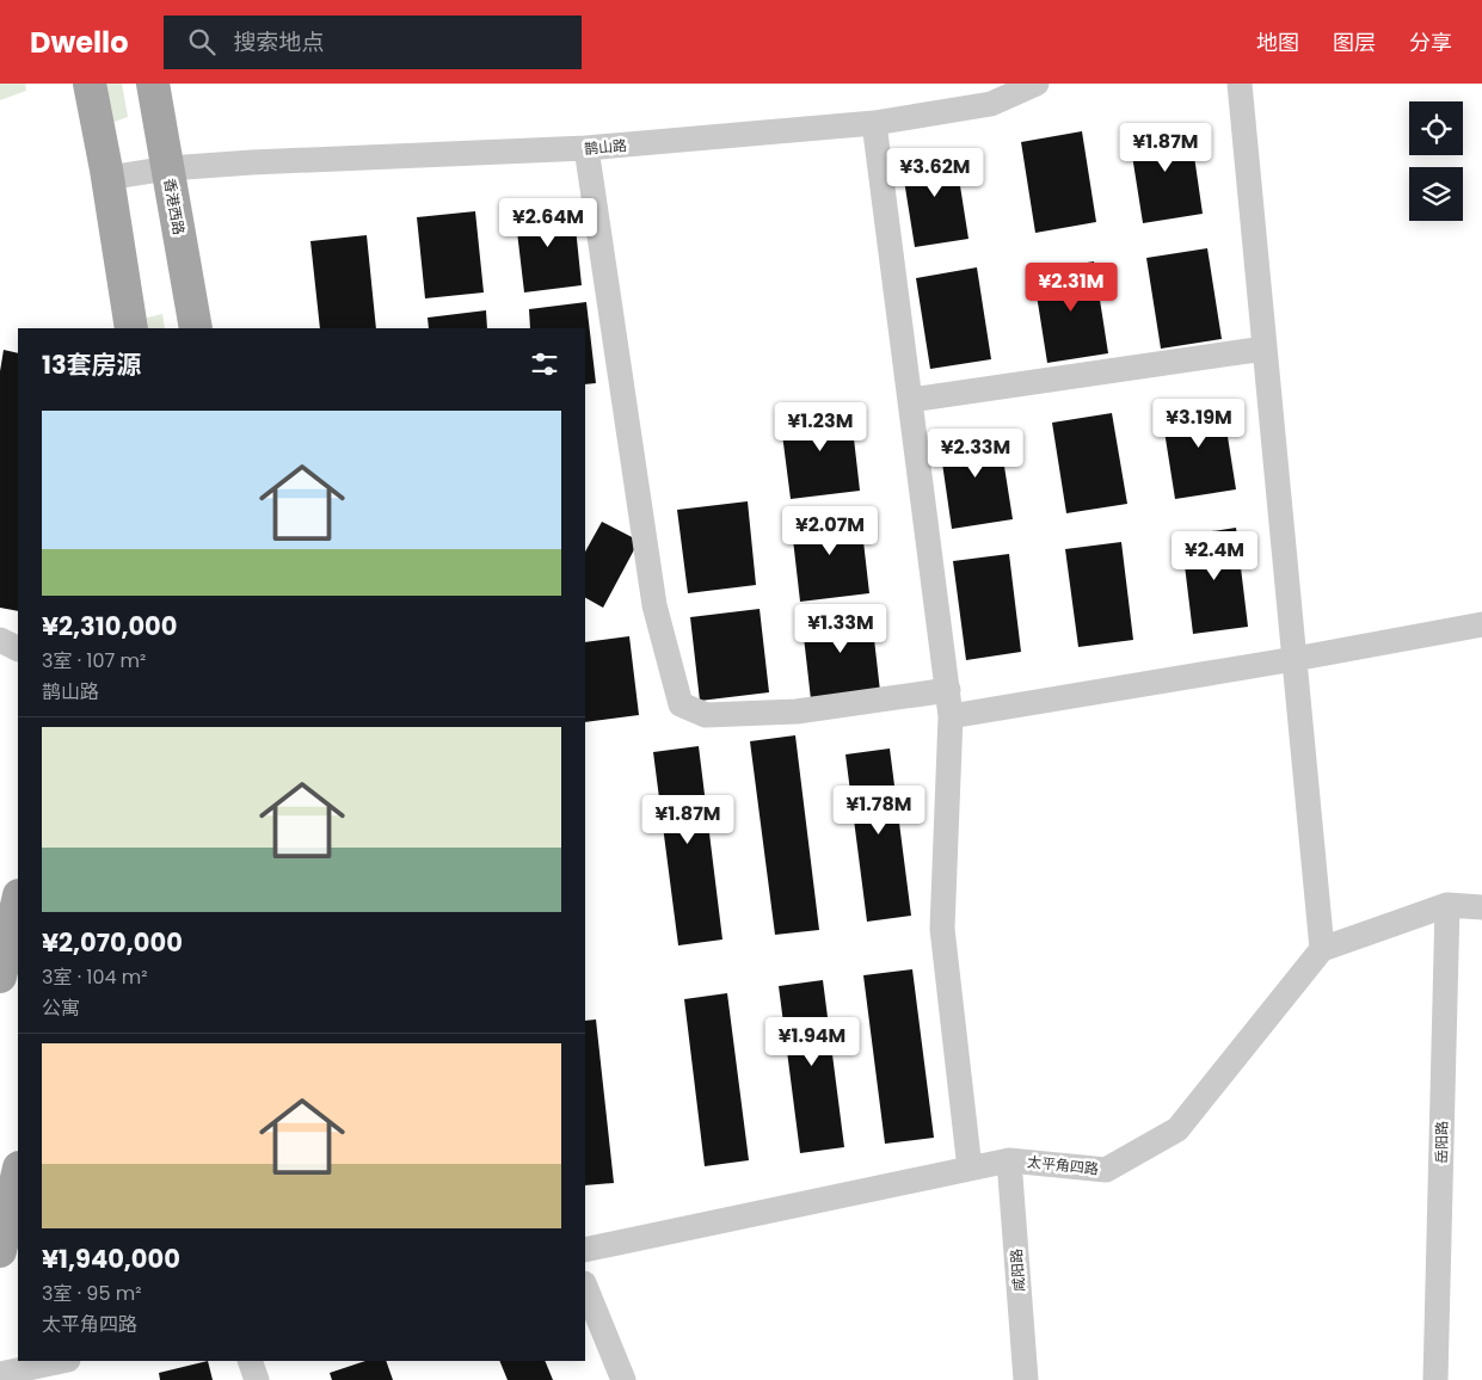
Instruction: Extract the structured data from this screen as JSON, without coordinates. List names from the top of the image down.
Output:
{
  "streets": {
    "main road": ["香港西路"],
    "street": [
      "鹊山路",
      "岳阳路",
      "太平角四路",
      "咸阳路"
    ]
  },
  "crossings": [
    ["鹊山路", "香港西路"],
    ["太平角四路", "咸阳路"]
  ],
  "page": {
    "header": "Dwello",
    "search": "搜索地点",
    "nav": ["地图", "图层", "分享"],
    "price": [
      "¥1.87M",
      "¥3.62M",
      "¥2.64M",
      "¥2.31M",
      "¥3.19M",
      "¥1.23M",
      "¥2.33M",
      "¥2.07M",
      "¥2.4M",
      "¥1.33M",
      "¥1.78M",
      "¥1.87M",
      "¥1.94M"
    ],
    "heading": "13套房源",
    "list": [
      {
        "name": "¥2,310,000",
        "note": "3室 · 107 m² · 鹊山路"
      },
      {
        "name": "¥2,070,000",
        "note": "3室 · 104 m² · 公寓"
      },
      {
        "name": "¥1,940,000",
        "note": "3室 · 95 m² · 太平角四路"
      }
    ]
  }
}
